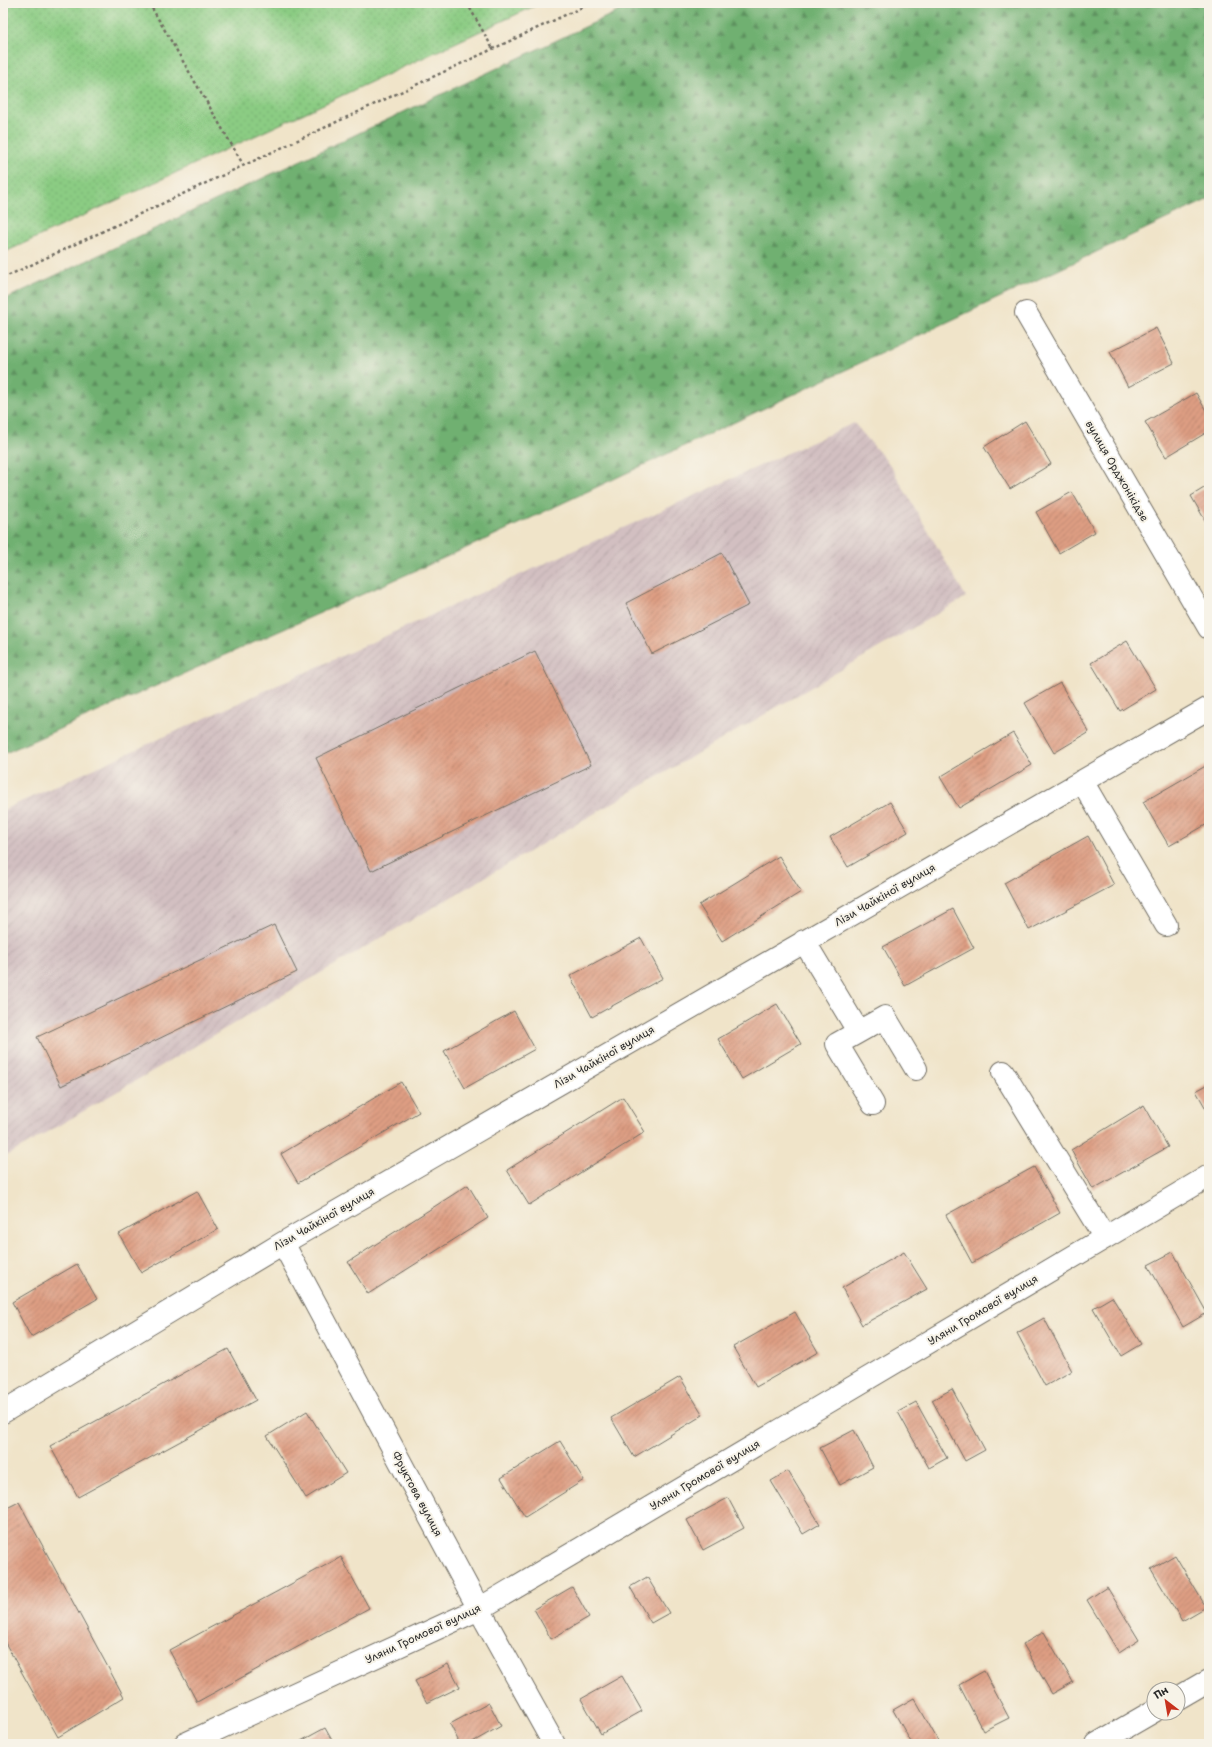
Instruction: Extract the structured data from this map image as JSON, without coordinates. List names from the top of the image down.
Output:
{
  "streets": {
    "street": [
      "вулиця Орджонікідзе",
      "Лізи Чайкіної вулиця",
      "Уляни Громової вулиця",
      "Фруктова вулиця"
    ]
  },
  "crossings": [
    ["Лізи Чайкіної вулиця", "Фруктова вулиця"],
    ["Уляни Громової вулиця", "Фруктова вулиця"]
  ],
  "north": "top left"
}
